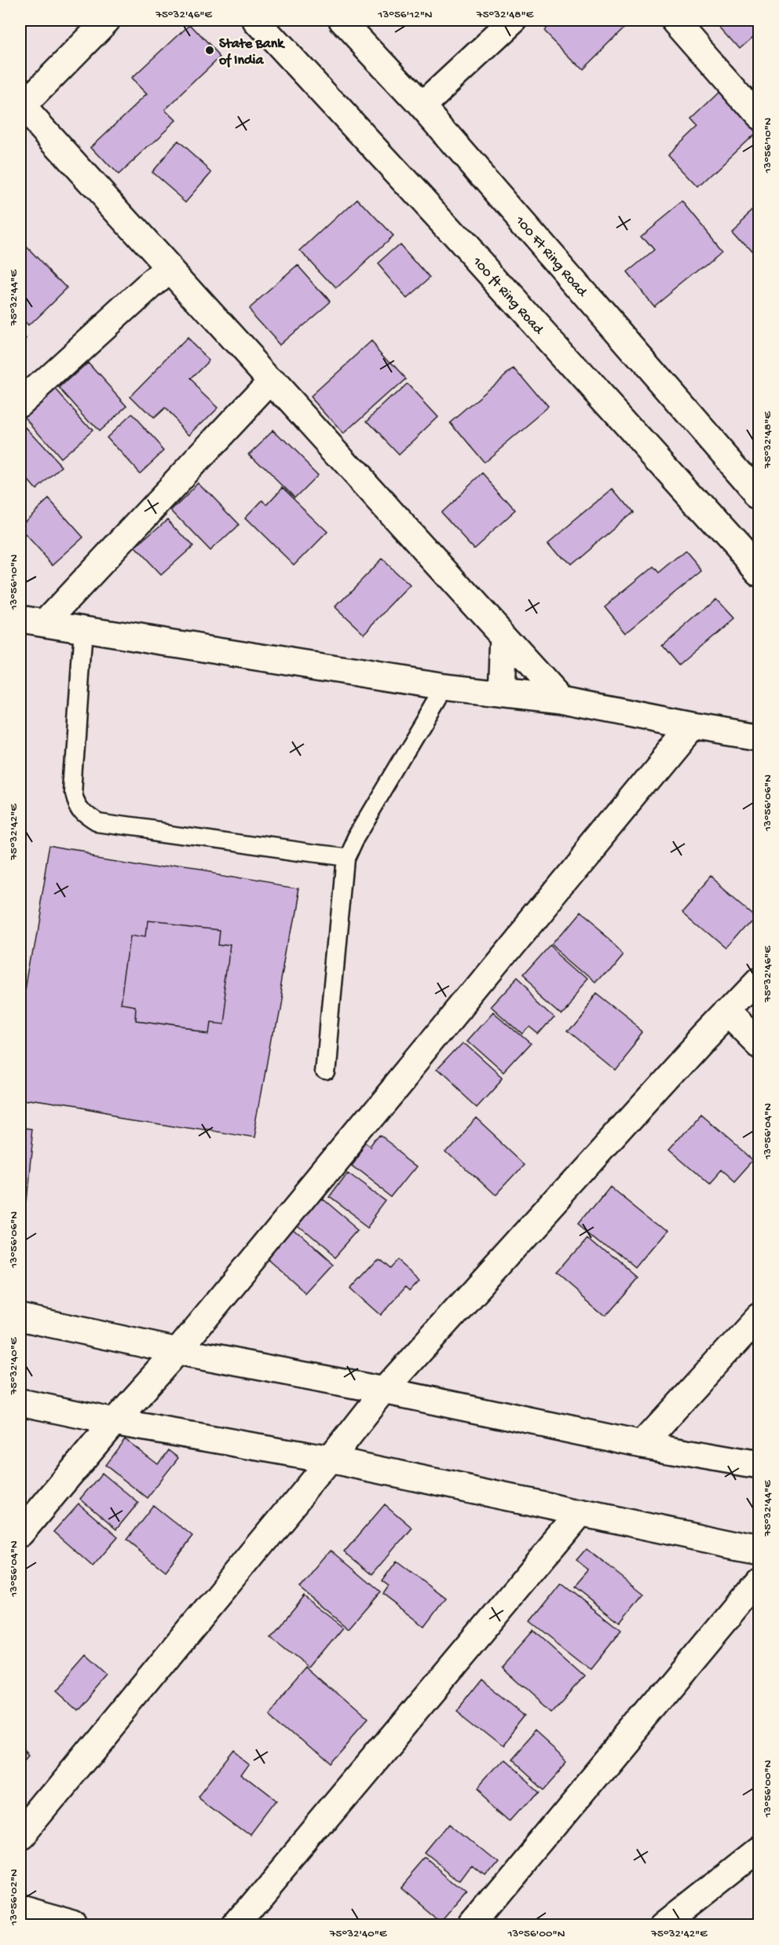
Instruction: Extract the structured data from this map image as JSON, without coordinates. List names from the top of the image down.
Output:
{
  "streets": {
    "street": ["100 Ft Ring Road", "100 ft Ring Road"]
  },
  "places": ["State Bank of India"],
  "coordinates": [
    "75°32'46\"E",
    "13°56'12\"N",
    "75°32'48\"E",
    "13°56'10\"N",
    "75°32'44\"E",
    "13°56'06\"N",
    "75°32'42\"E",
    "13°56'04\"N",
    "75°32'40\"E",
    "13°56'00\"N",
    "13°56'02\"N"
  ]
}
